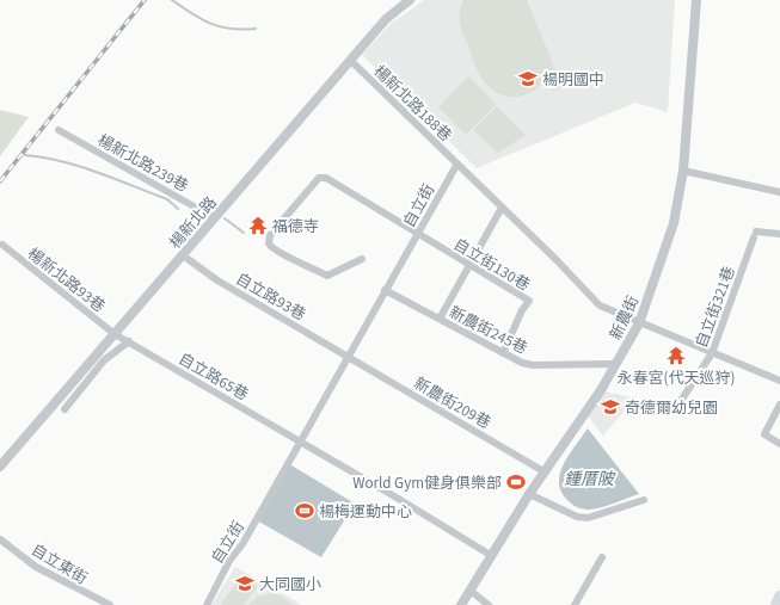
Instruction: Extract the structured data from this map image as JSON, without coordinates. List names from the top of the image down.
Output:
{
  "streets": {
    "street": [
      "楊新北路188巷",
      "楊新北路239巷",
      "自立街",
      "楊新北路",
      "自立街130巷",
      "楊新北路93巷",
      "自立路93巷",
      "自立街321巷",
      "新農街",
      "新農街245巷",
      "自立路65巷",
      "新農街209巷",
      "自立東街"
    ]
  },
  "crossings": [
    ["楊新北路188巷", "自立街"],
    ["楊新北路188巷", "楊新北路"],
    ["楊新北路239巷", "楊新北路"],
    ["自立街", "自立街130巷"],
    ["自立街", "自立路93巷"],
    ["自立街", "新農街245巷"],
    ["自立街", "自立路65巷"],
    ["自立街", "新農街209巷"],
    ["楊新北路", "楊新北路93巷"],
    ["楊新北路", "自立路93巷"],
    ["楊新北路", "自立路65巷"],
    ["自立街130巷", "新農街245巷"],
    ["楊新北路93巷", "自立路65巷"],
    ["自立路93巷", "新農街209巷"],
    ["新農街", "新農街245巷"],
    ["新農街", "自立路65巷"],
    ["新農街", "新農街209巷"]
  ],
  "water": ["鍾厝陂"],
  "places": {
    "school or university": ["楊明國中", "奇德爾幼兒園", "大同國小"],
    "temple": ["福德寺", "永春宮(代天巡狩)"],
    "sports": ["World Gym健身俱樂部", "楊梅運動中心"]
  }
}
